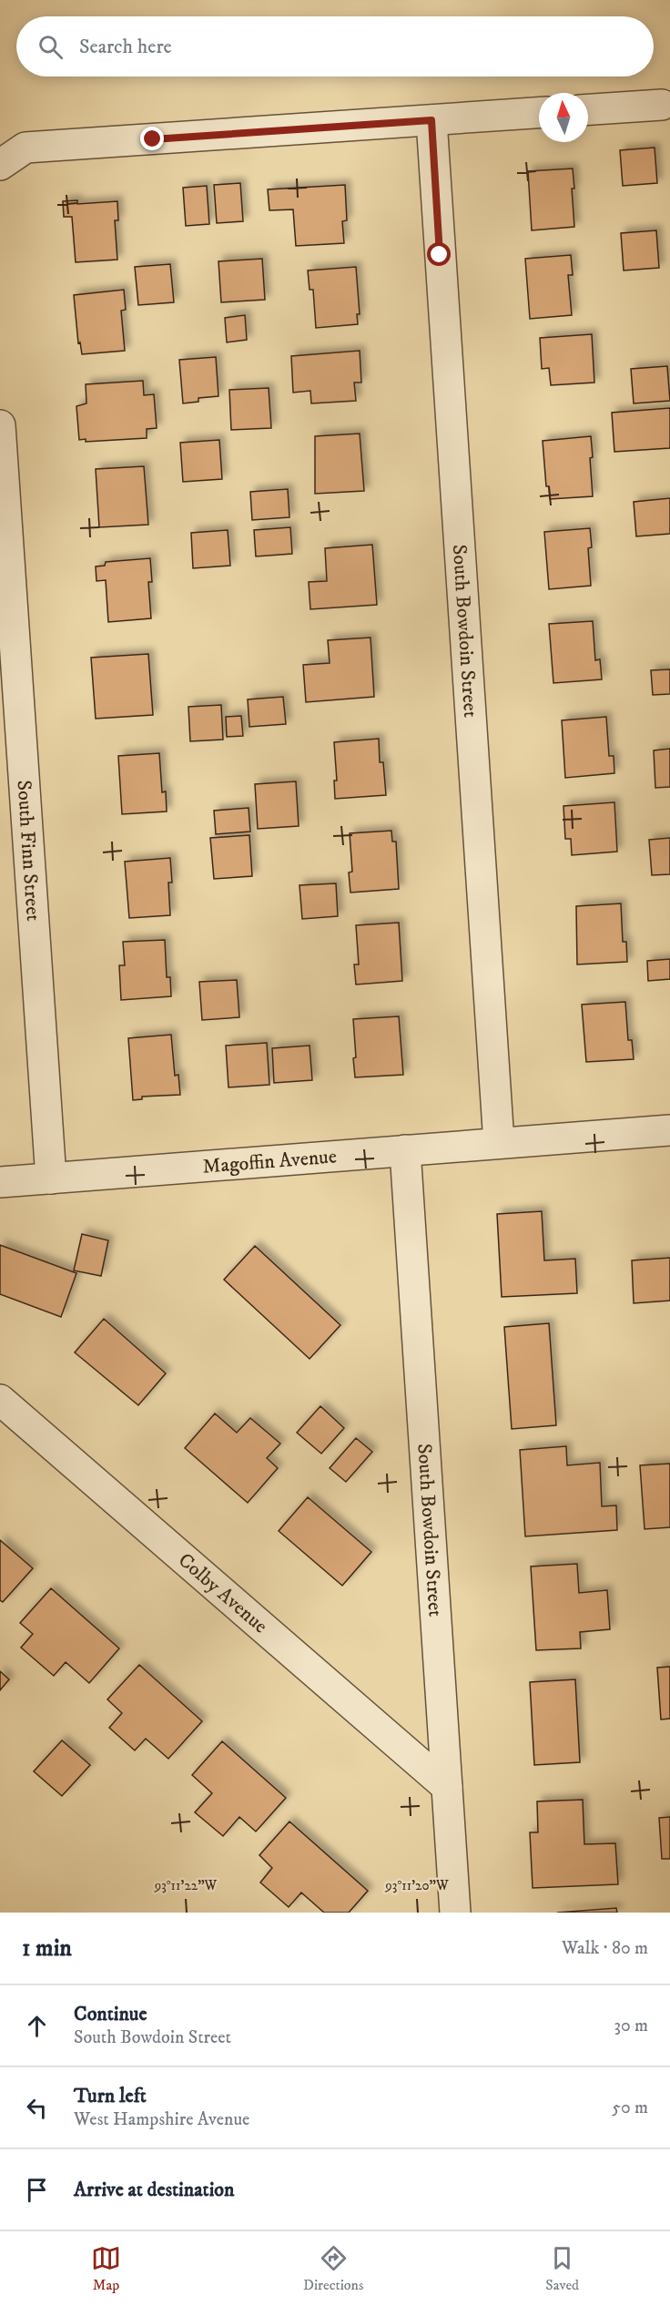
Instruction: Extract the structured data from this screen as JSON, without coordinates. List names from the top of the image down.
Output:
{
  "streets": {
    "street": [
      "South Bowdoin Street",
      "South Finn Street",
      "Magoffin Avenue",
      "Colby Avenue"
    ]
  },
  "crossings": [
    ["South Bowdoin Street", "Magoffin Avenue"],
    ["South Bowdoin Street", "Colby Avenue"],
    ["South Finn Street", "Magoffin Avenue"]
  ],
  "north": "top",
  "page": {
    "search": "Search here",
    "heading": ["1 min", "Walk · 80 m"],
    "list": [
      ["Continue", "South Bowdoin Street", "30 m"],
      ["Turn left", "West Hampshire Avenue", "50 m"],
      "Arrive at destination"
    ],
    "nav": ["Map", "Directions", "Saved"]
  },
  "coordinates": ["93°11'22\"W", "93°11'20\"W"]
}
